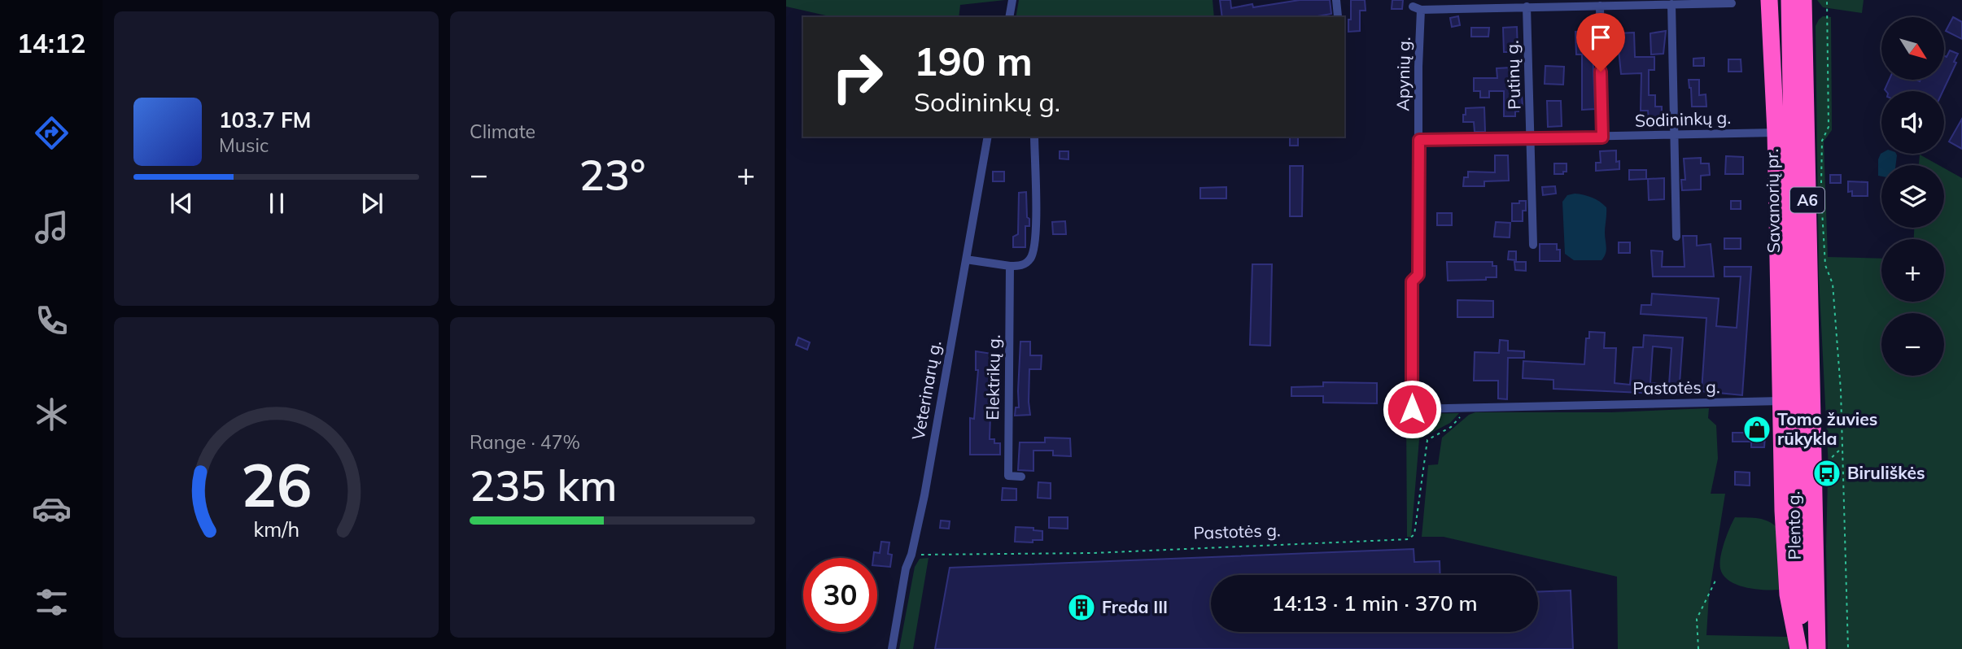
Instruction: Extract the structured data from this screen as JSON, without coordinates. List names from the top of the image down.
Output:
{
  "streets": {
    "highway": ["A6", "Savanorių pr.", "Plento g."],
    "street": [
      "Apynių g.",
      "Putinų g.",
      "Sodininkų g.",
      "Elektrikų g.",
      "Pastotės g.",
      "Veterinarų g."
    ]
  },
  "crossings": [
    ["Apynių g.", "Putinų g."],
    ["Apynių g.", "Sodininkų g."],
    ["Apynių g.", "Pastotės g."],
    ["Putinų g.", "Sodininkų g."],
    ["Savanorių pr.", "Pastotės g."],
    ["Savanorių pr.", "Plento g."],
    ["Pastotės g.", "Veterinarų g."],
    ["Pastotės g.", "Plento g."]
  ],
  "places": {
    "shop": ["Tomo žuvies rūkykla"],
    "bus stop": ["Biruliškės"],
    "building": ["Freda III"]
  },
  "north": "bottom right",
  "page": {
    "tabs": "14:12",
    "tile": [
      "Climate",
      ["Range · 47%", "235 km"]
    ],
    "map_buttons": ["+", "−"],
    "turn": ["190 m", "Sodininkų g."],
    "song": ["103.7 FM", "Music"],
    "heat": ["−", "23°", "+"],
    "limit": "30",
    "trip": "14:13 · 1 min · 370 m",
    "gauge": ["26", "km/h"]
  }
}
